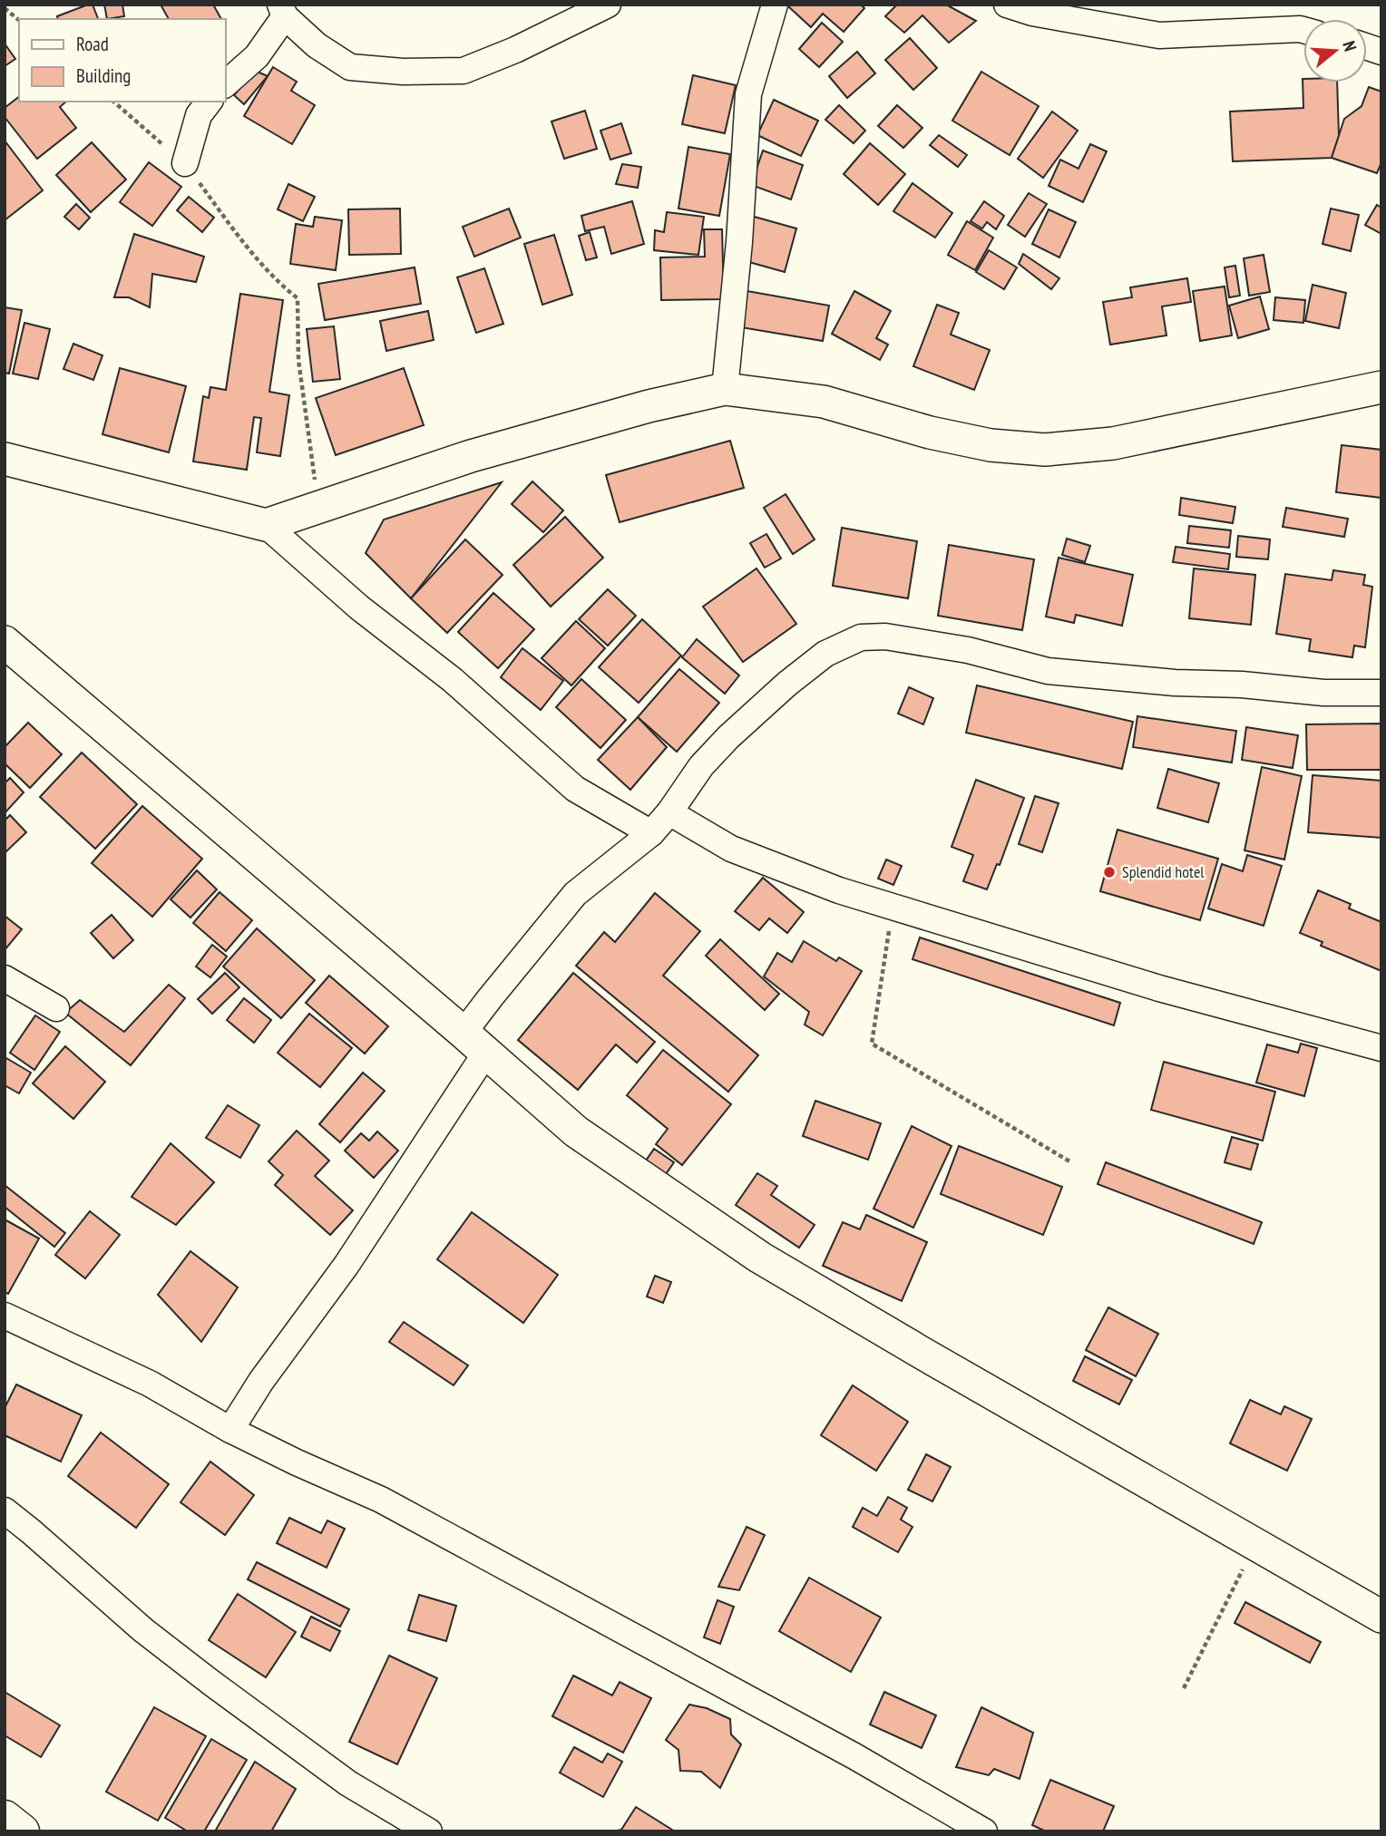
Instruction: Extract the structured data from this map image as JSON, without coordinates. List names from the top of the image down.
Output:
{
  "places": ["Splendid hotel"],
  "legend": ["Road", "Building"],
  "north": "right"
}
